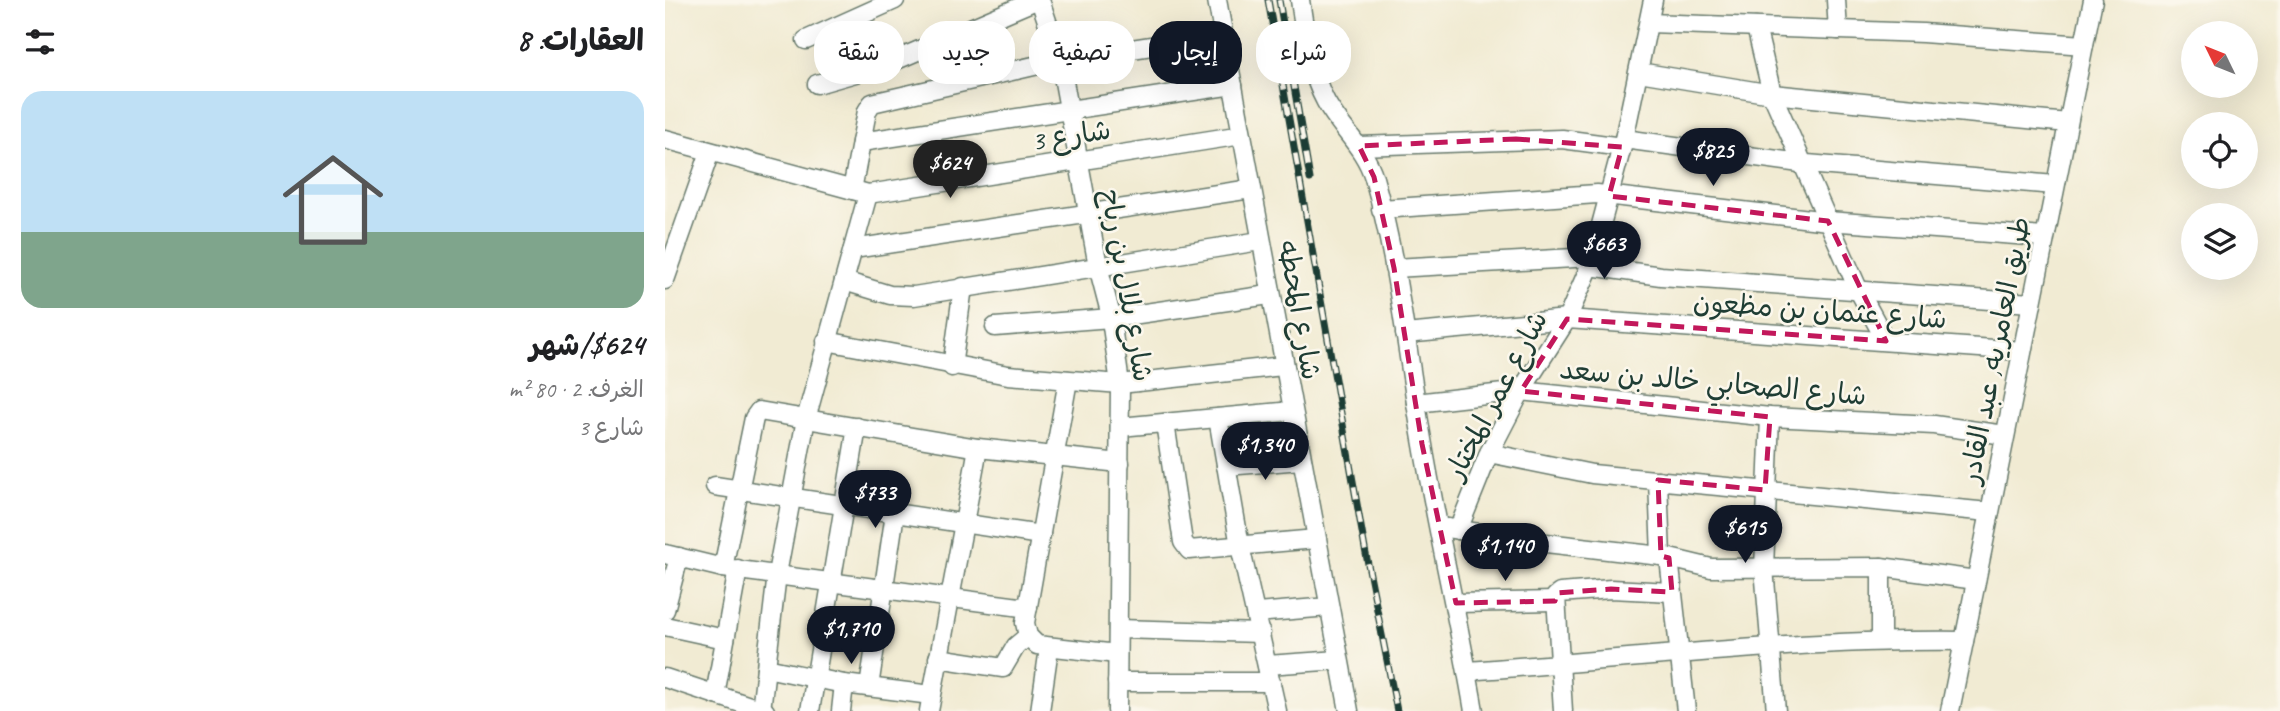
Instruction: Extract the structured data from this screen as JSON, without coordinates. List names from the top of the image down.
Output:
{
  "streets": {
    "street": [
      "شارع 3",
      "شارع بلال بن رباح",
      "شارع المحطه",
      "شارع عثمان بن مظعون",
      "طريق العامريه, عبد القادر",
      "شارع الصحابي خالد بن سعد",
      "شارع عمر المختار"
    ]
  },
  "crossings": [
    ["شارع 3", "شارع بلال بن رباح"],
    ["شارع 3", "شارع المحطه"],
    ["شارع عثمان بن مظعون", "طريق العامريه, عبد القادر"],
    ["شارع عثمان بن مظعون", "شارع عمر المختار"],
    ["طريق العامريه, عبد القادر", "شارع الصحابي خالد بن سعد"],
    ["شارع الصحابي خالد بن سعد", "شارع عمر المختار"]
  ],
  "north": "top left",
  "page": {
    "heading": "العقارات: 8",
    "chip": [
      "شراء",
      "إيجار",
      "تصفية",
      "جديد",
      "شقة"
    ],
    "list": [
      {
        "name": "$624/شهر",
        "note": "الغرف: 2 · 80 m² · شارع 3"
      }
    ],
    "price": [
      "$825",
      "$624",
      "$663",
      "$1,340",
      "$733",
      "$615",
      "$1,140",
      "$1,710"
    ]
  }
}
